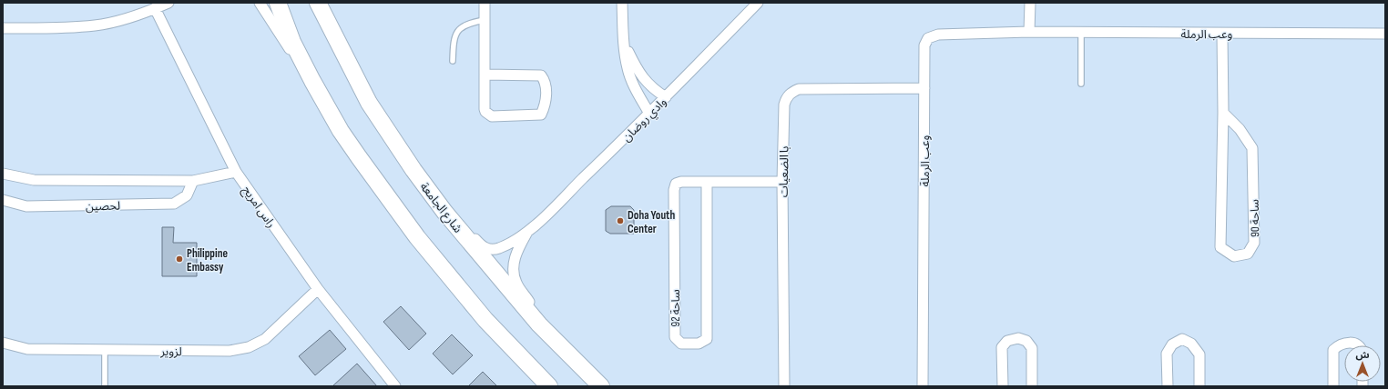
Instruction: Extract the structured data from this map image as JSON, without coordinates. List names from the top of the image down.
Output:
{
  "streets": {
    "main road": ["شارع الجامعة"],
    "street": [
      "وعب الرملة",
      "وادي روضان",
      "با الضعيات",
      "لحصين",
      "راس امريح",
      "ساحة 90",
      "ساحة 92",
      "لزوير"
    ]
  },
  "crossings": [
    ["وعب الرملة", "با الضعيات"],
    ["وعب الرملة", "ساحة 90"],
    ["وادي روضان", "شارع الجامعة"],
    ["با الضعيات", "ساحة 92"],
    ["لحصين", "راس امريح"],
    ["راس امريح", "لزوير"]
  ],
  "places": ["Doha Youth Center", "Philippine Embassy"],
  "north": "top"
}
